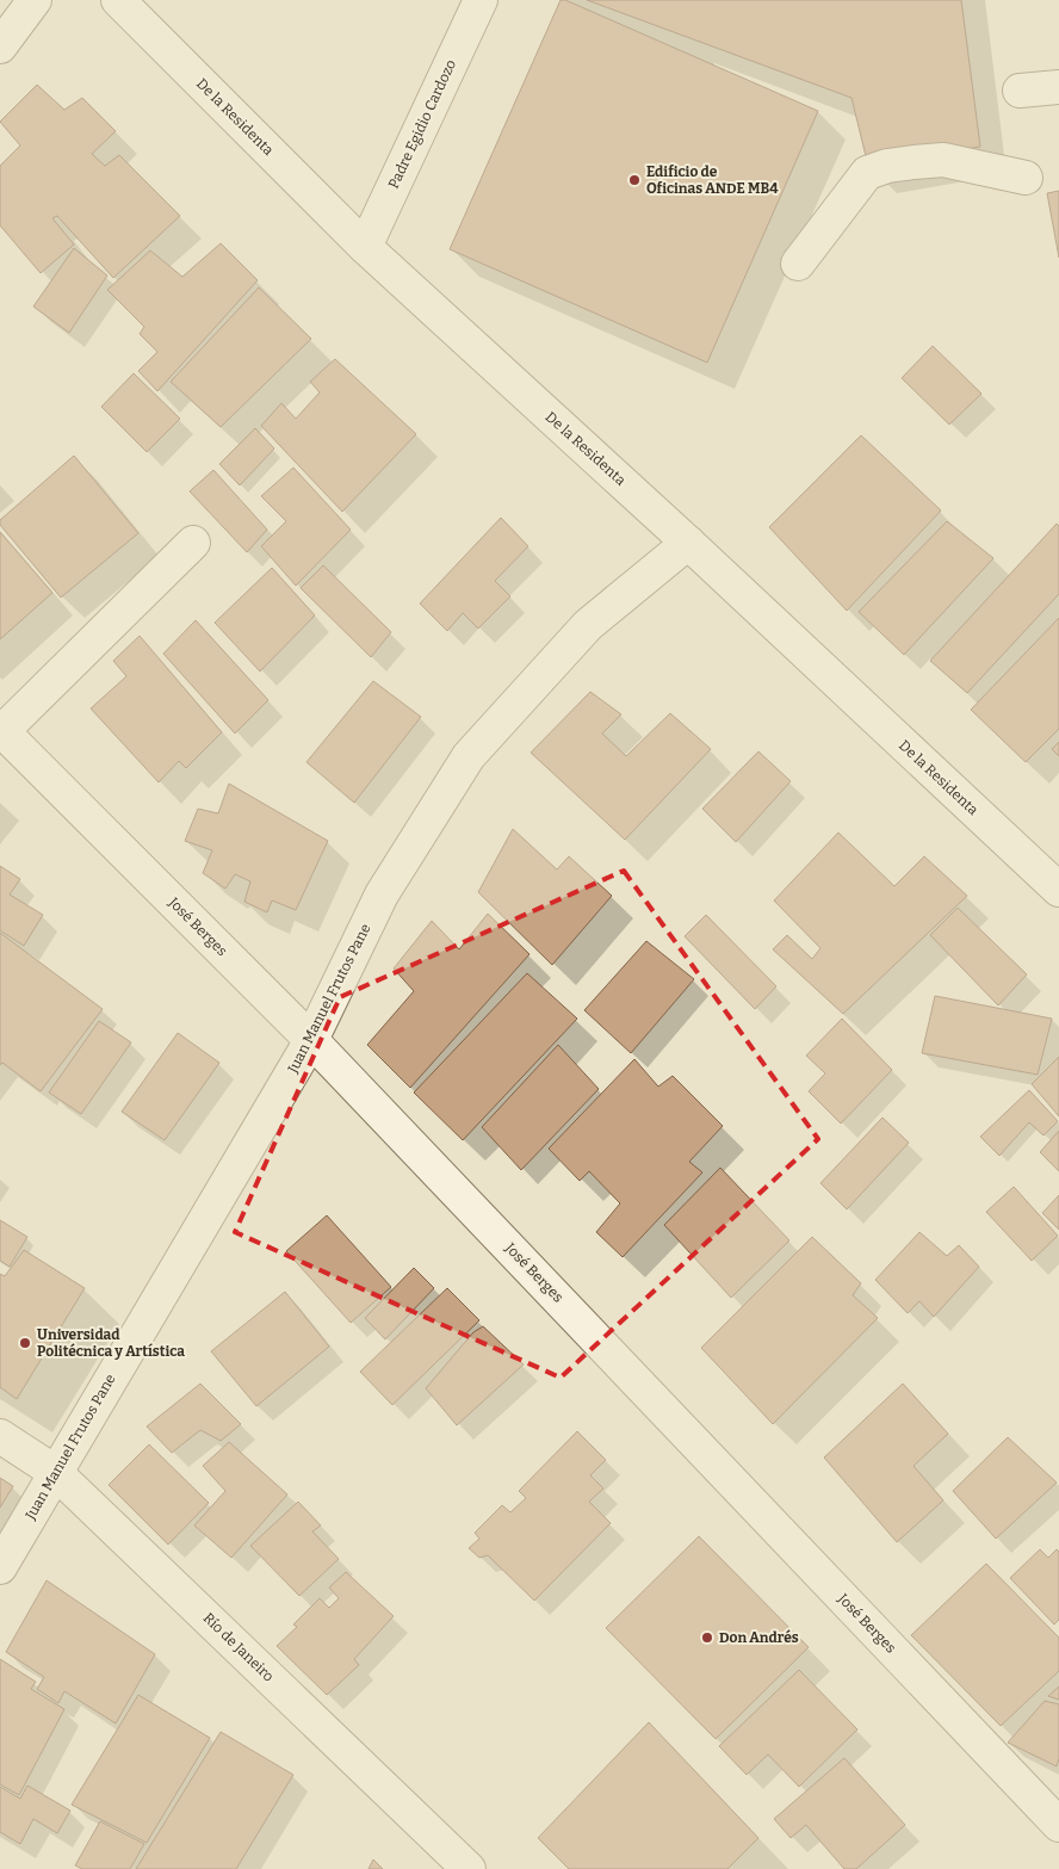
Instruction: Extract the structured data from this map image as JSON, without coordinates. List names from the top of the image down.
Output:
{
  "streets": {
    "street": [
      "De la Residenta",
      "Padre Egidio Cardozo",
      "José Berges",
      "Juan Manuel Frutos Pane",
      "Río de Janeiro"
    ]
  },
  "crossings": [
    ["De la Residenta", "Padre Egidio Cardozo"],
    ["De la Residenta", "Juan Manuel Frutos Pane"],
    ["José Berges", "Juan Manuel Frutos Pane"],
    ["Juan Manuel Frutos Pane", "Río de Janeiro"]
  ],
  "places": ["Edificio de Oficinas ANDE MB4", "Universidad Politécnica y Artística", "Don Andrés"]
}
